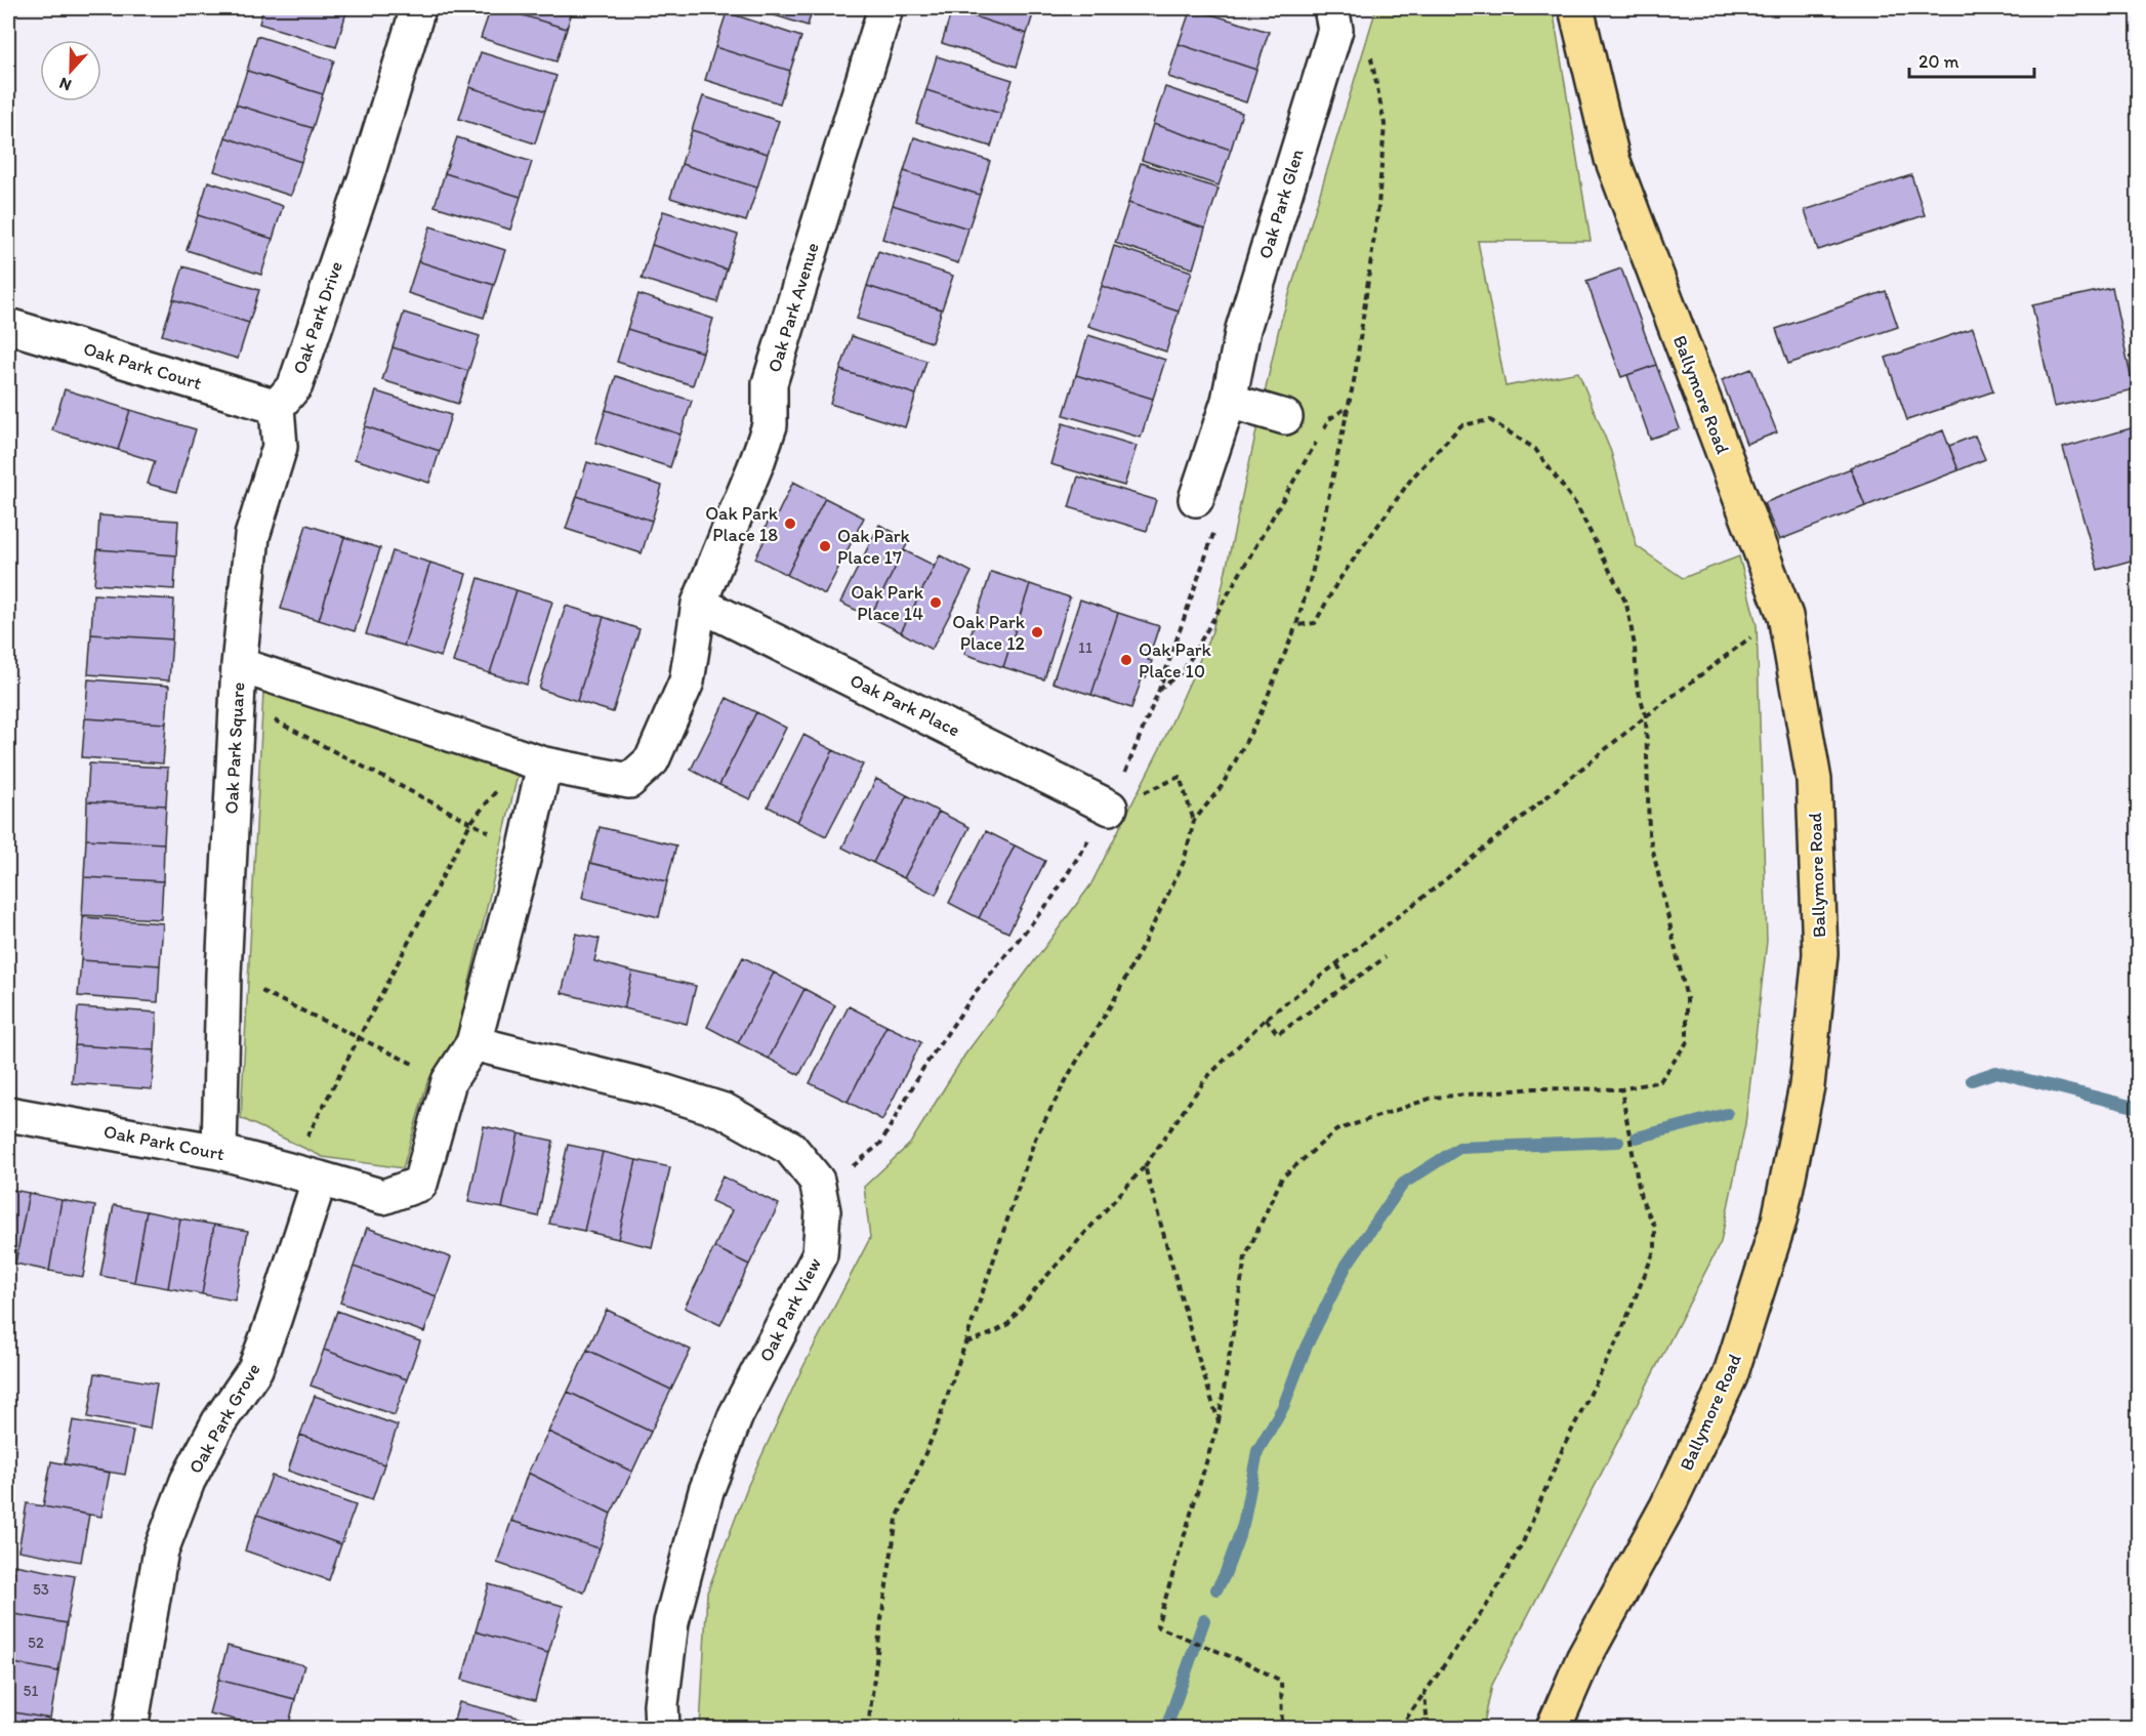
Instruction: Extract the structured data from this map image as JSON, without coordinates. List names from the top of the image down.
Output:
{
  "streets": {
    "main road": ["Ballymore Road"],
    "street": [
      "Oak Park Glen",
      "Oak Park Avenue",
      "Oak Park Drive",
      "Oak Park Court",
      "Oak Park Place",
      "Oak Park Square",
      "Oak Park View",
      "Oak Park Grove"
    ]
  },
  "crossings": [
    ["Oak Park Avenue", "Oak Park Place"],
    ["Oak Park Avenue", "Oak Park Square"],
    ["Oak Park Drive", "Oak Park Court"],
    ["Oak Park Court", "Oak Park Square"],
    ["Oak Park Court", "Oak Park Grove"]
  ],
  "places": [
    "Oak Park Place 18",
    "Oak Park Place 17",
    "Oak Park Place 14",
    "Oak Park Place 12",
    "Oak Park Place 10"
  ],
  "house_numbers": [
    "11",
    "53",
    "52",
    "51"
  ],
  "scale_bar": "20 m",
  "north": "bottom"
}
